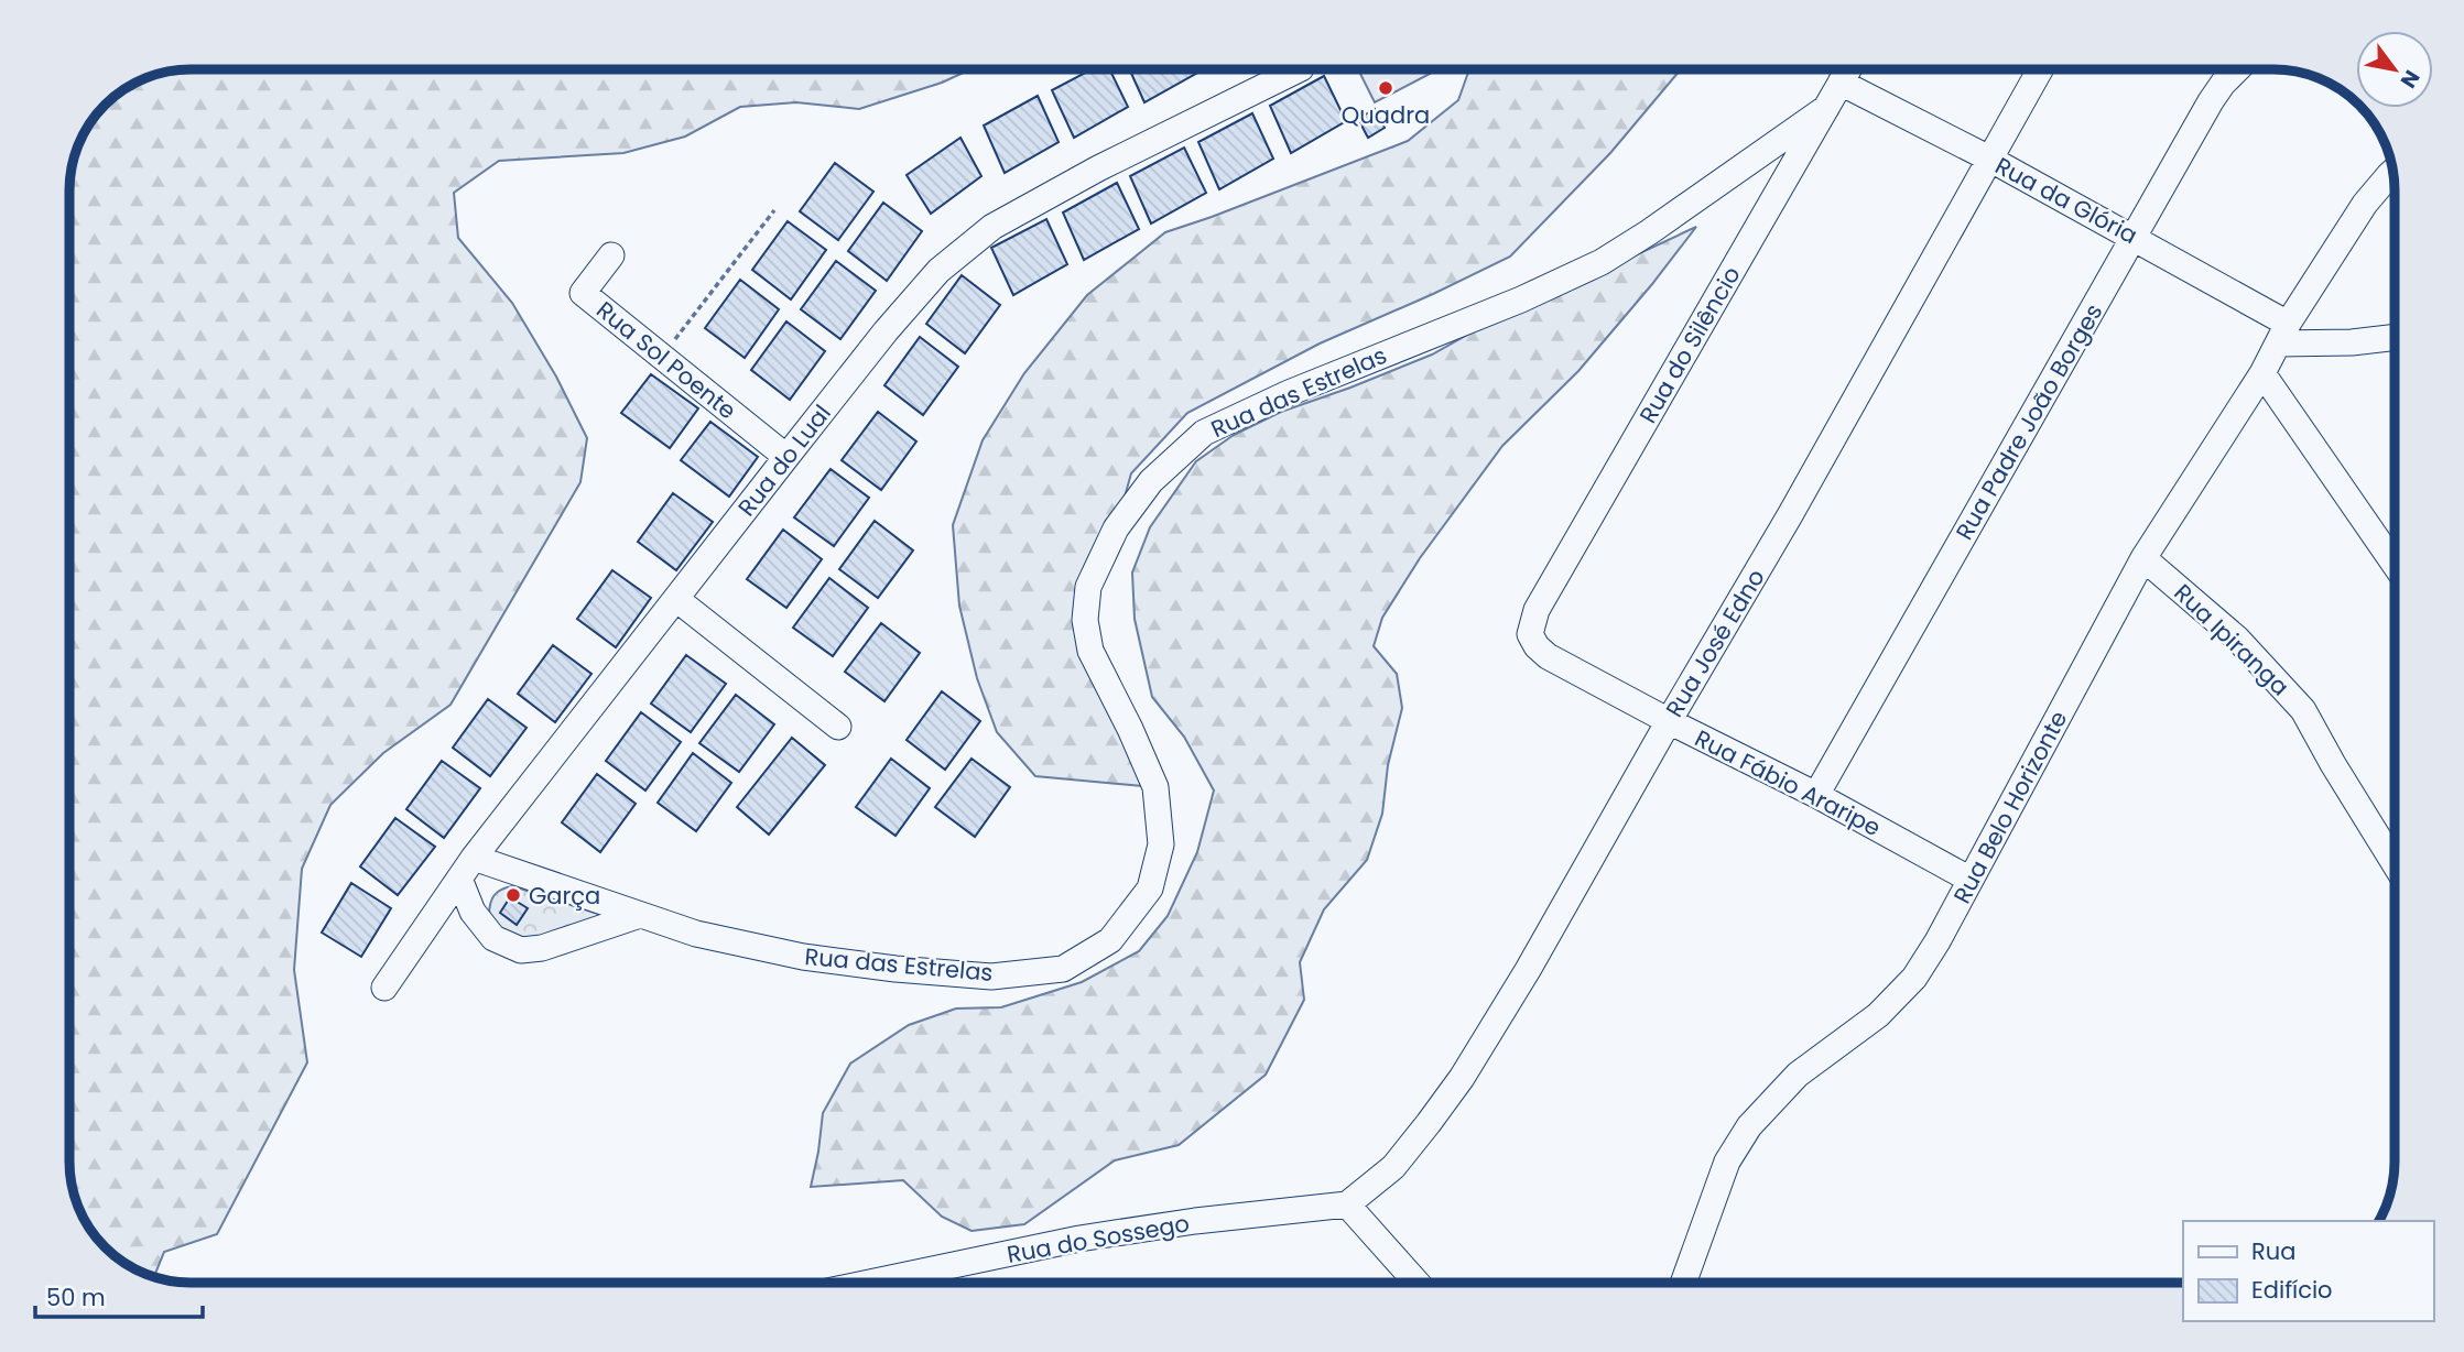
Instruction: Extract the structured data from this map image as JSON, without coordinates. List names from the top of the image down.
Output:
{
  "streets": {
    "street": [
      "Rua da Glória",
      "Rua do Silêncio",
      "Rua Sol Poente",
      "Rua das Estrelas",
      "Rua Padre João Borges",
      "Rua do Lual",
      "Rua Ipiranga",
      "Rua José Edno",
      "Rua Fábio Araripe",
      "Rua Belo Horizonte",
      "Rua do Sossego"
    ]
  },
  "crossings": [
    ["Rua da Glória", "Rua do Silêncio"],
    ["Rua da Glória", "Rua Padre João Borges"],
    ["Rua da Glória", "Rua José Edno"],
    ["Rua da Glória", "Rua Belo Horizonte"],
    ["Rua do Silêncio", "Rua das Estrelas"],
    ["Rua do Silêncio", "Rua Fábio Araripe"],
    ["Rua Sol Poente", "Rua do Lual"],
    ["Rua das Estrelas", "Rua do Lual"],
    ["Rua Padre João Borges", "Rua Fábio Araripe"],
    ["Rua Ipiranga", "Rua Belo Horizonte"],
    ["Rua José Edno", "Rua Fábio Araripe"],
    ["Rua José Edno", "Rua do Sossego"],
    ["Rua Fábio Araripe", "Rua Belo Horizonte"]
  ],
  "places": ["Quadra", "Garça"],
  "legend": ["Rua", "Edifício"],
  "scale_bar": "50 m",
  "north": "bottom right"
}
